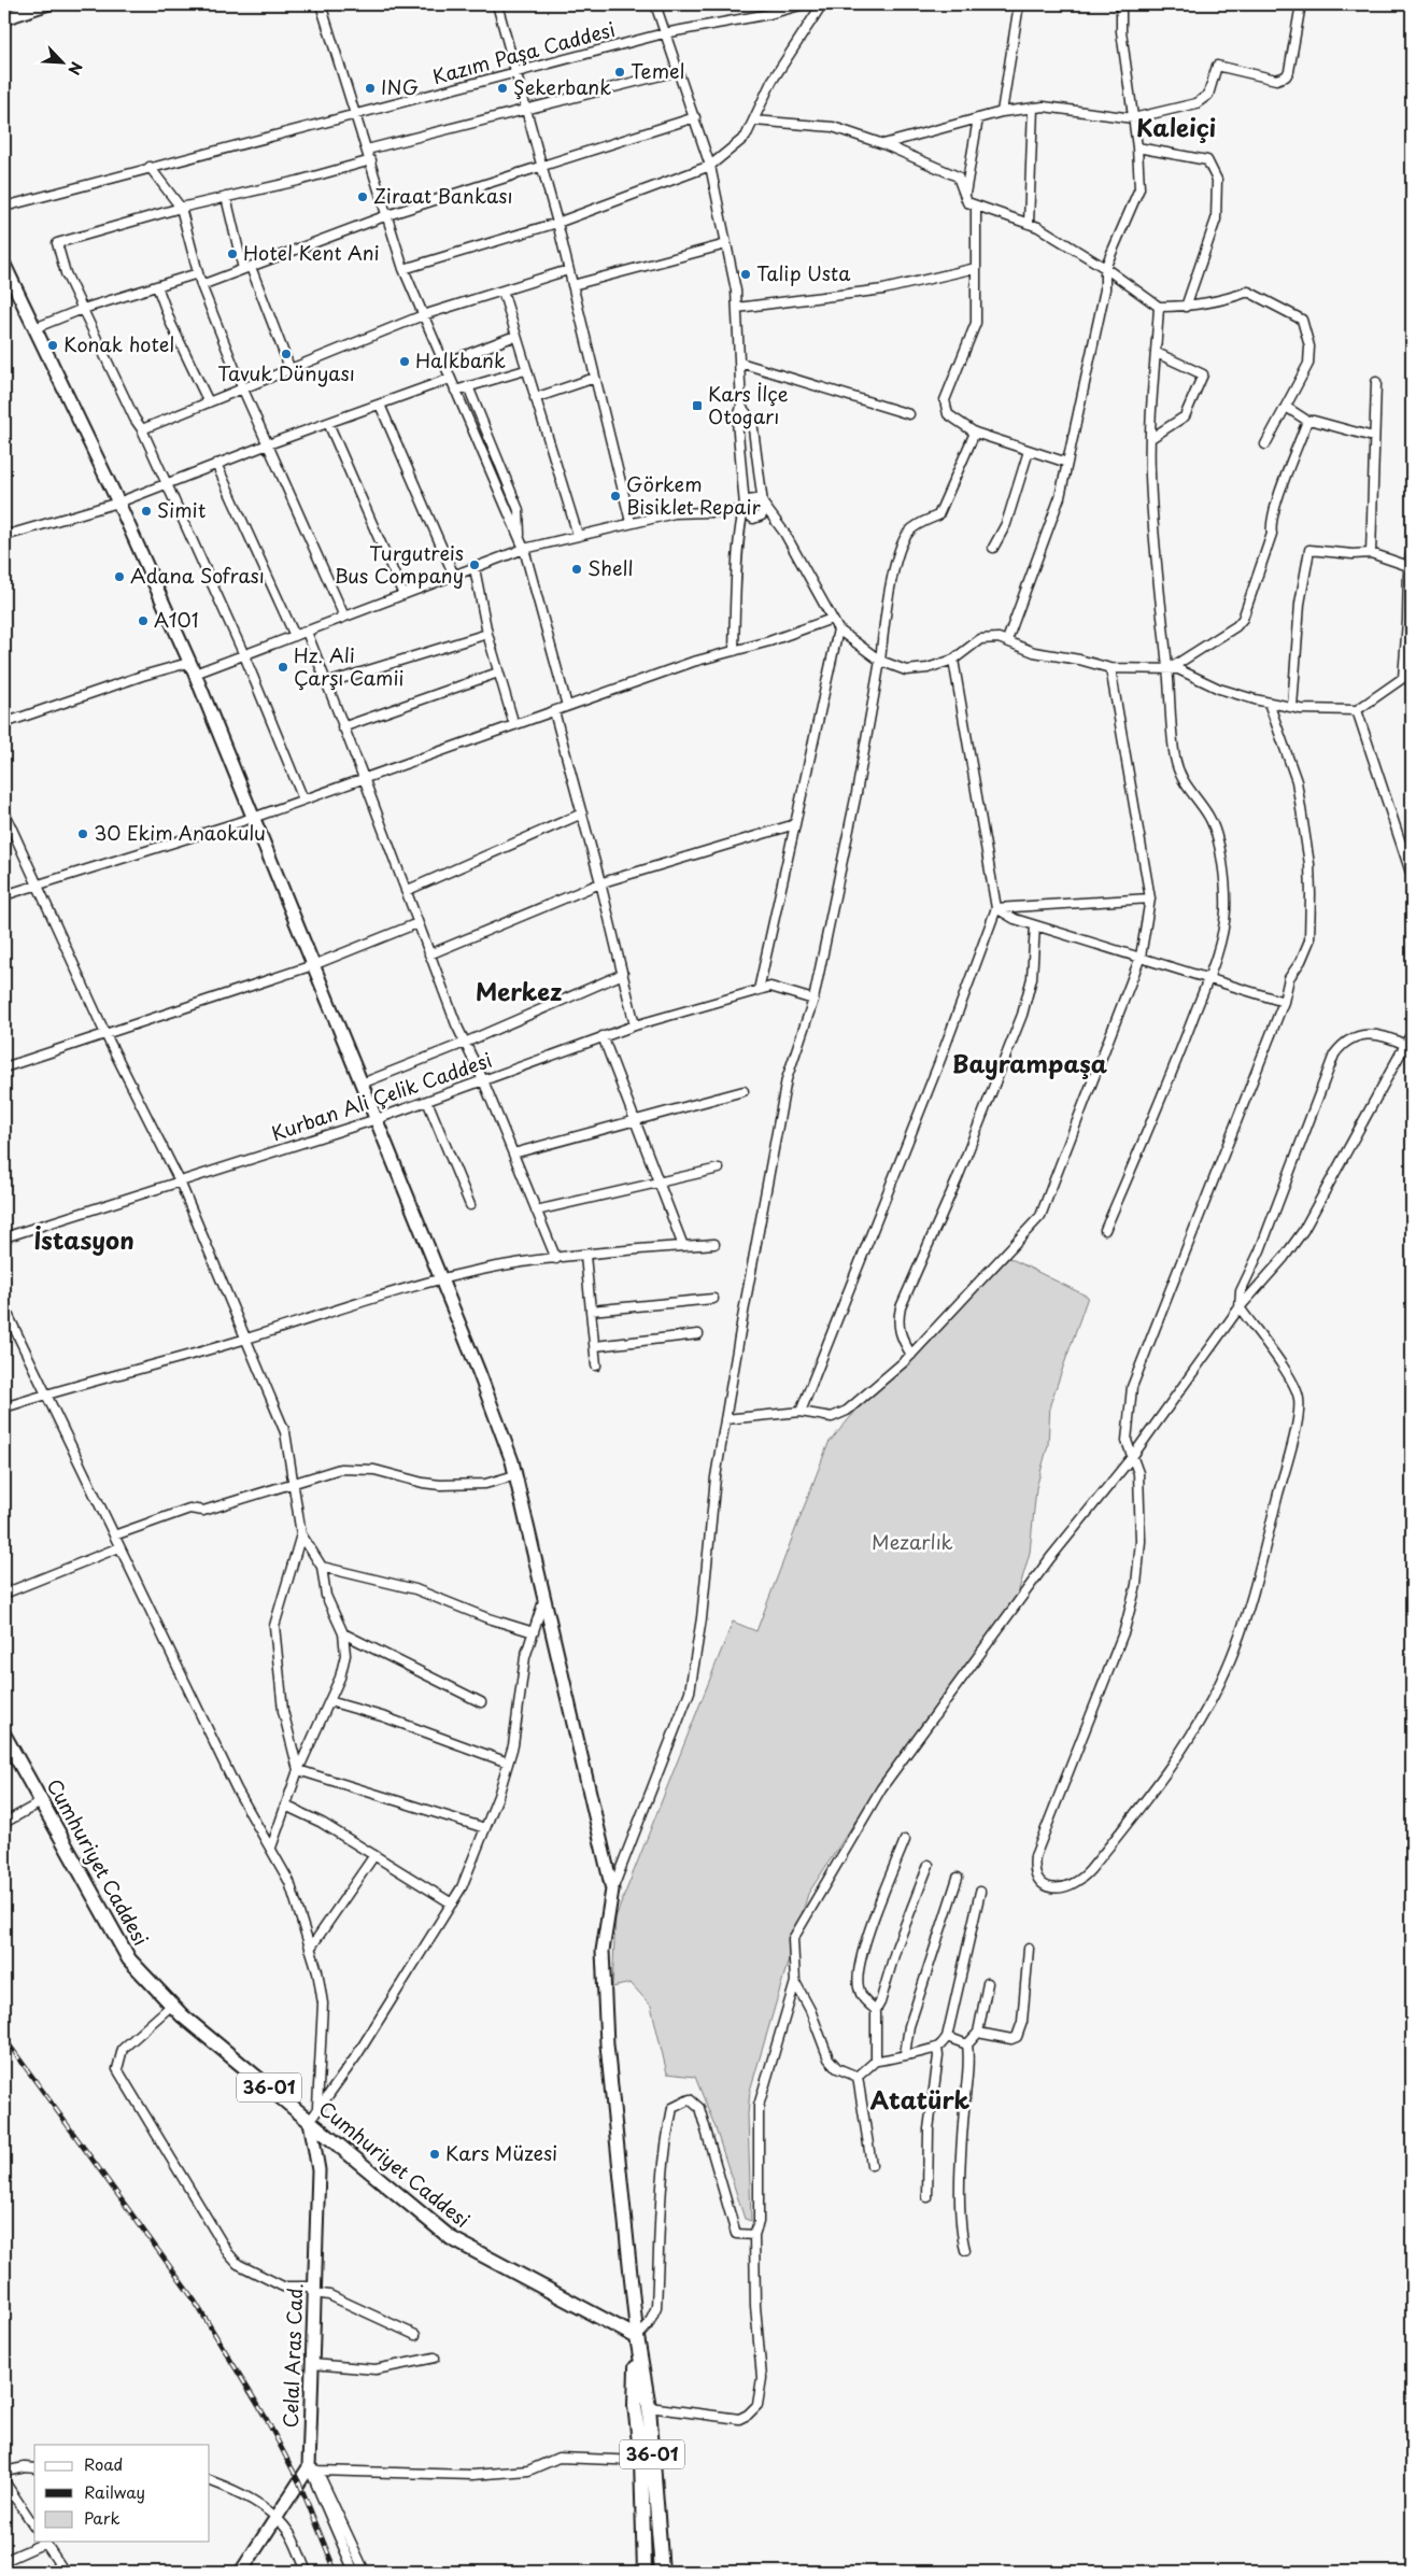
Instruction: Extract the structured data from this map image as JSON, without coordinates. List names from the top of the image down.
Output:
{
  "streets": {
    "main road": ["Cumhuriyet Caddesi", "36-01", "Celal Aras Cad."],
    "street": ["Kazım Paşa Caddesi", "Kurban Ali Çelik Caddesi"]
  },
  "crossings": [
    ["Cumhuriyet Caddesi", "36-01"],
    ["Cumhuriyet Caddesi", "Celal Aras Cad."]
  ],
  "districts": [
    "Kaleiçi",
    "Merkez",
    "Bayrampaşa",
    "İstasyon",
    "Atatürk"
  ],
  "parks": ["Mezarlık"],
  "places": {
    "other": [
      "Temel",
      "ING",
      "Şekerbank",
      "Ziraat Bankası",
      "Hotel Kent Ani",
      "Talip Usta",
      "Konak hotel",
      "Tavuk Dünyası",
      "Halkbank",
      "Görkem Bisiklet Repair",
      "Simit",
      "Turgutreis Bus Company",
      "Shell",
      "Adana Sofrası",
      "A101",
      "Hz. Ali Çarşı Camii",
      "30 Ekim Anaokulu",
      "Kars Müzesi̇"
    ],
    "transit": ["Kars İlçe Otogarı"]
  },
  "legend": ["Road", "Railway", "Park"],
  "north": "bottom right"
}
